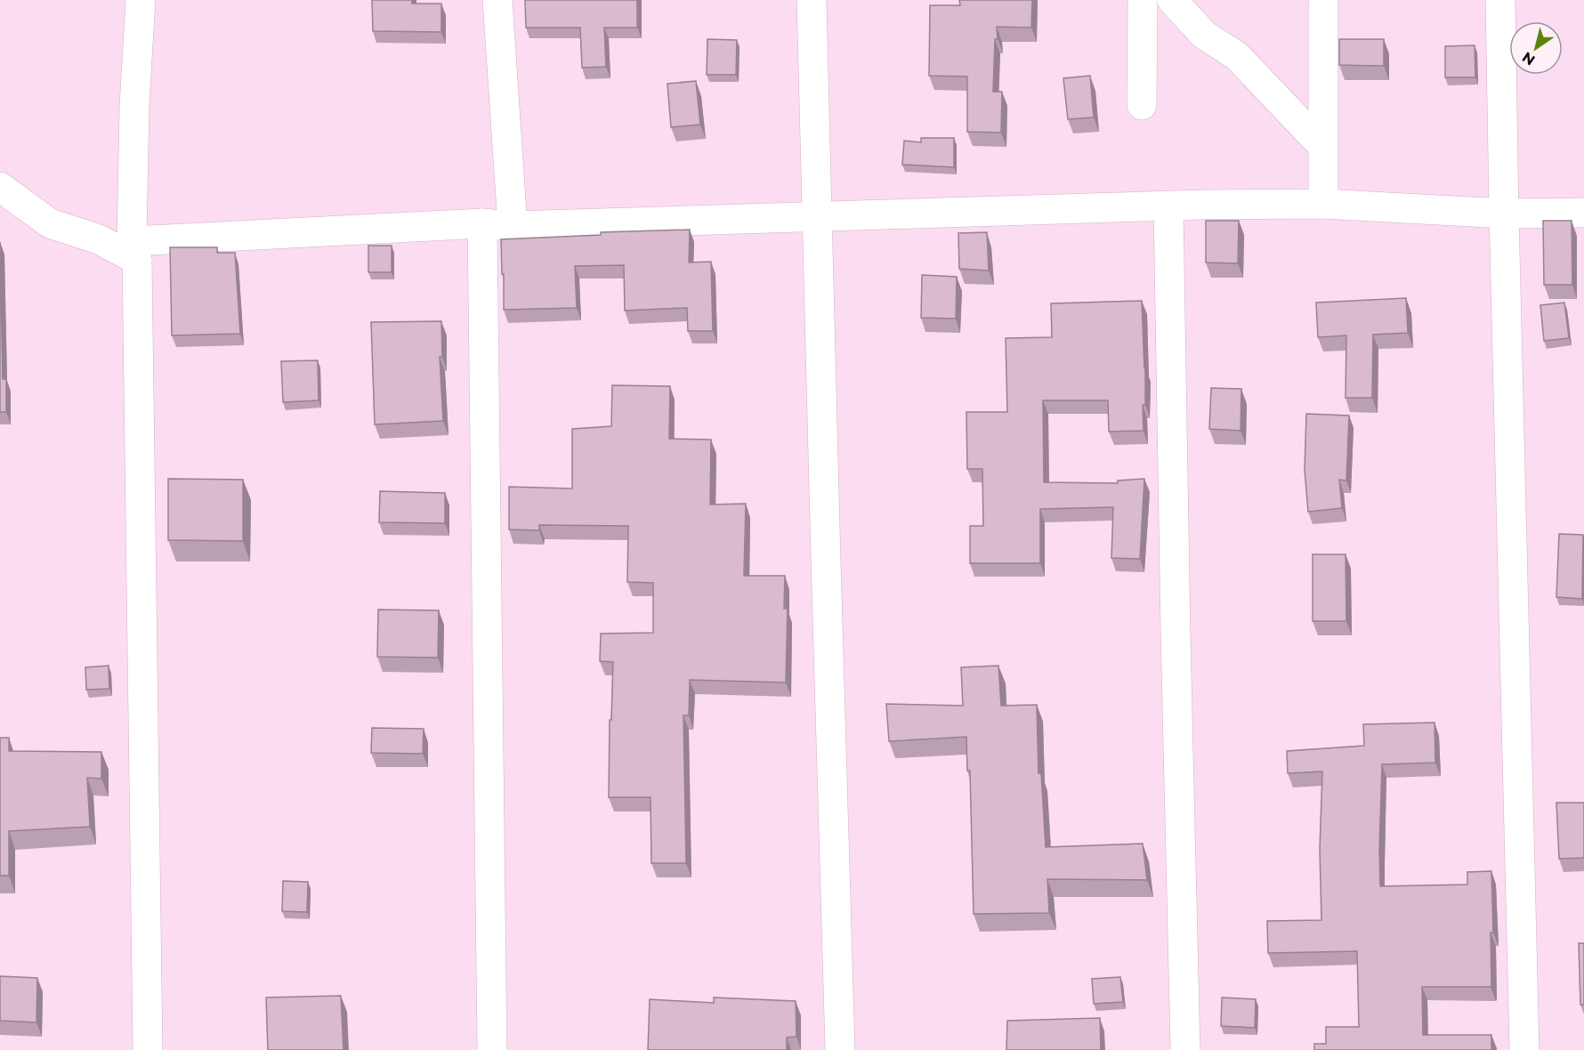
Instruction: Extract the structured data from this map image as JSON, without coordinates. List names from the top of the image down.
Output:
{
  "north": "bottom left"
}
